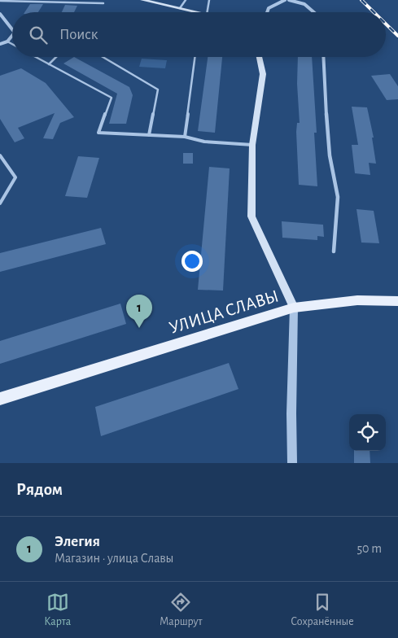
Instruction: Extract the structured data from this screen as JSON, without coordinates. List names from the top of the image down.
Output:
{
  "streets": {
    "main road": ["УЛИЦА СЛАВЫ"]
  },
  "page": {
    "search": "Поиск",
    "pins": "1",
    "heading": "Рядом",
    "list": [
      {
        "mark": "1",
        "name": "Элегия",
        "note": "Магазин · улица Славы",
        "value": "50 m"
      }
    ],
    "nav": ["Карта", "Маршрут", "Сохранённые"]
  }
}
